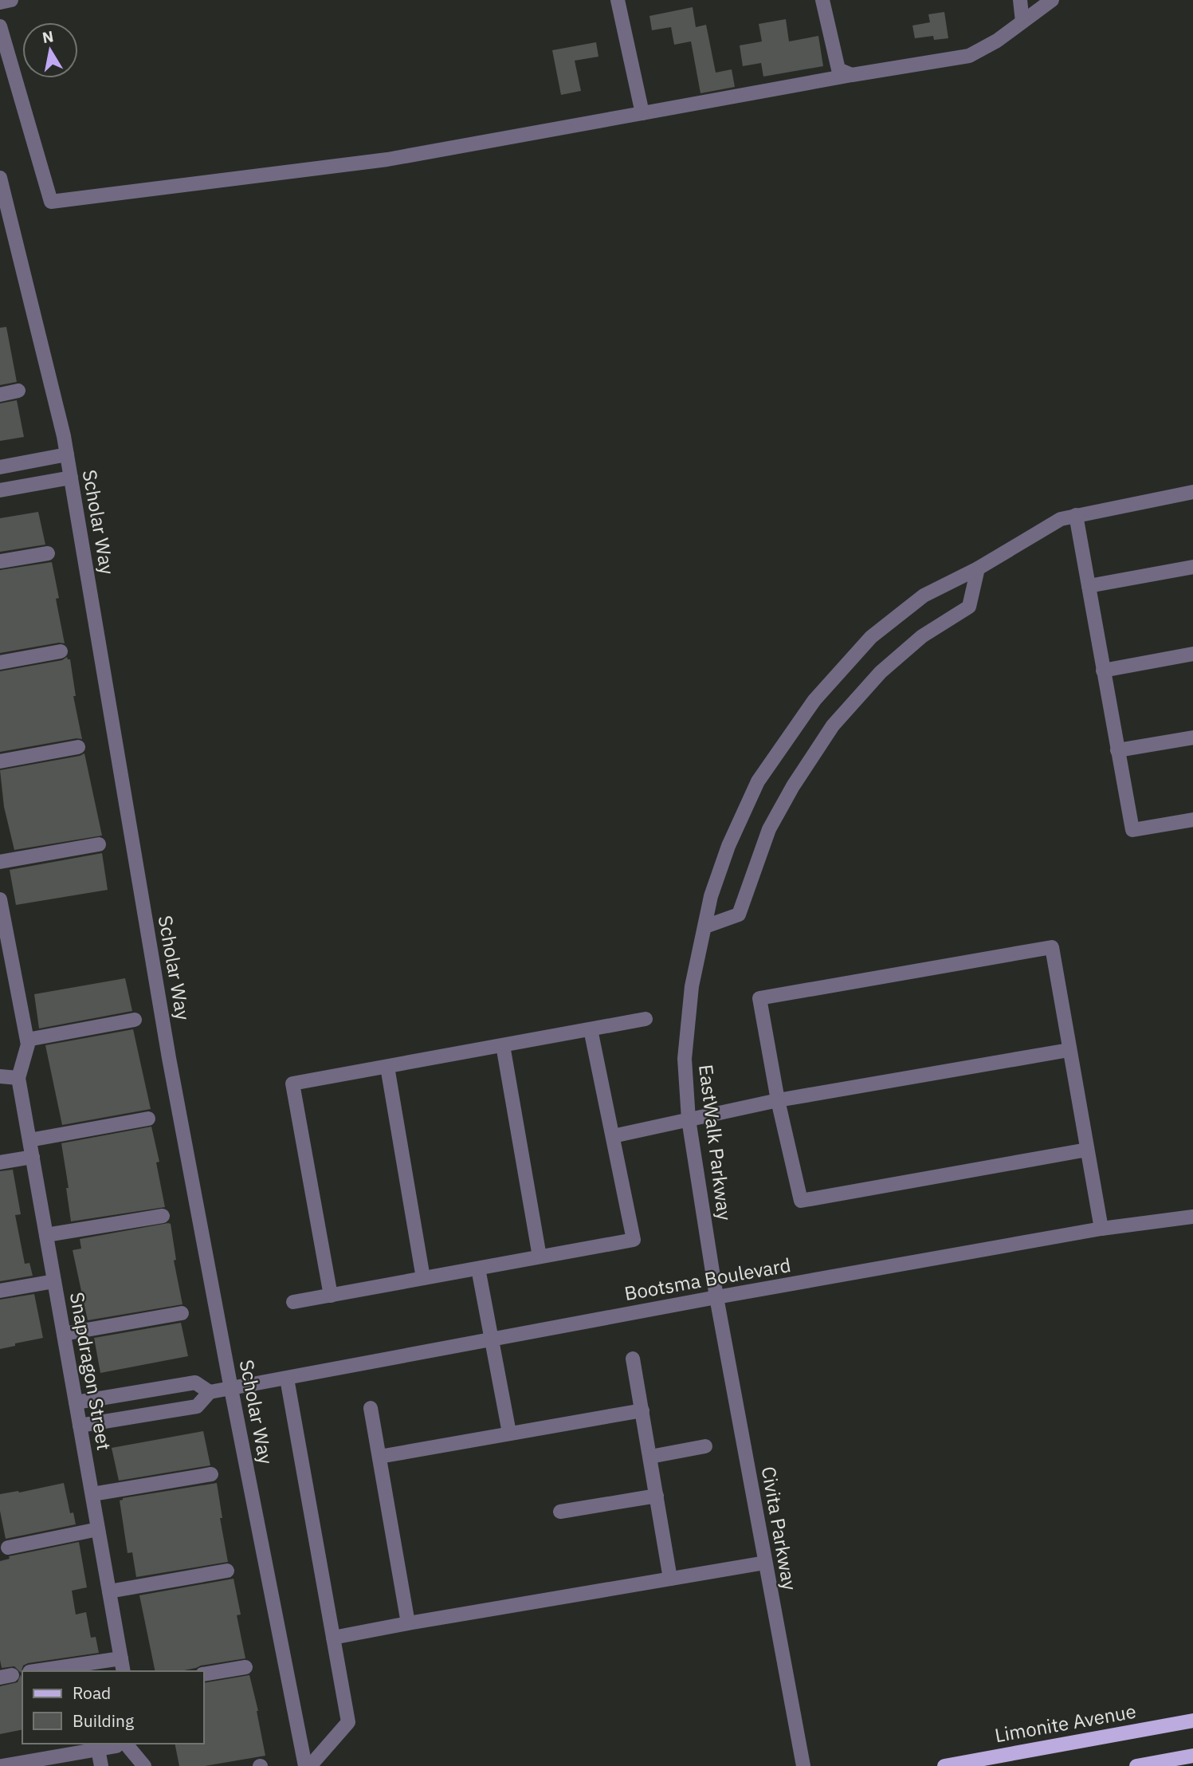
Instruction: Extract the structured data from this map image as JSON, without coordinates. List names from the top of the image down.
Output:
{
  "streets": {
    "main road": ["Limonite Avenue"],
    "street": [
      "Scholar Way",
      "EastWalk Parkway",
      "Bootsma Boulevard",
      "Snapdragon Street",
      "Civita Parkway"
    ]
  },
  "crossings": [
    ["Scholar Way", "Bootsma Boulevard"],
    ["EastWalk Parkway", "Bootsma Boulevard"],
    ["EastWalk Parkway", "Civita Parkway"],
    ["Bootsma Boulevard", "Civita Parkway"]
  ],
  "legend": ["Road", "Building"],
  "north": "top"
}
